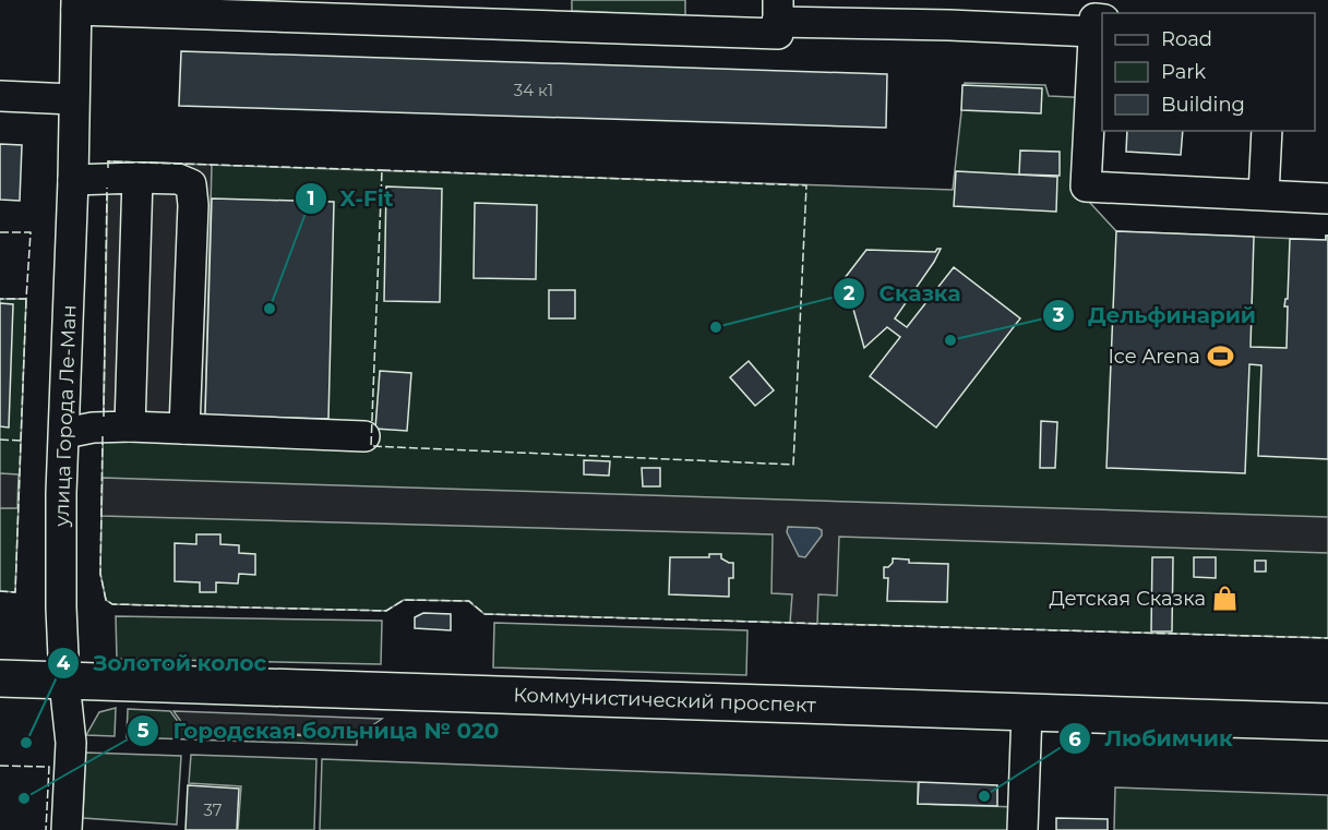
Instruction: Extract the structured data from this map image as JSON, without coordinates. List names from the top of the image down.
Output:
{
  "streets": {
    "main road": ["Коммунистический проспект"],
    "street": ["улица Города Ле-Ман"]
  },
  "crossings": [
    ["улица Города Ле-Ман", "Коммунистический проспект"]
  ],
  "places": {
    "other": [
      "X-Fit",
      "Сказка",
      "Дельфинарий",
      "Золотой колос",
      "Любимчик",
      "Городская больница № 020"
    ],
    "sports": ["Ice Arena"],
    "shop": ["Детская Сказка"]
  },
  "house_numbers": ["34 к1", "37"],
  "legend": ["Road", "Park", "Building"]
}
